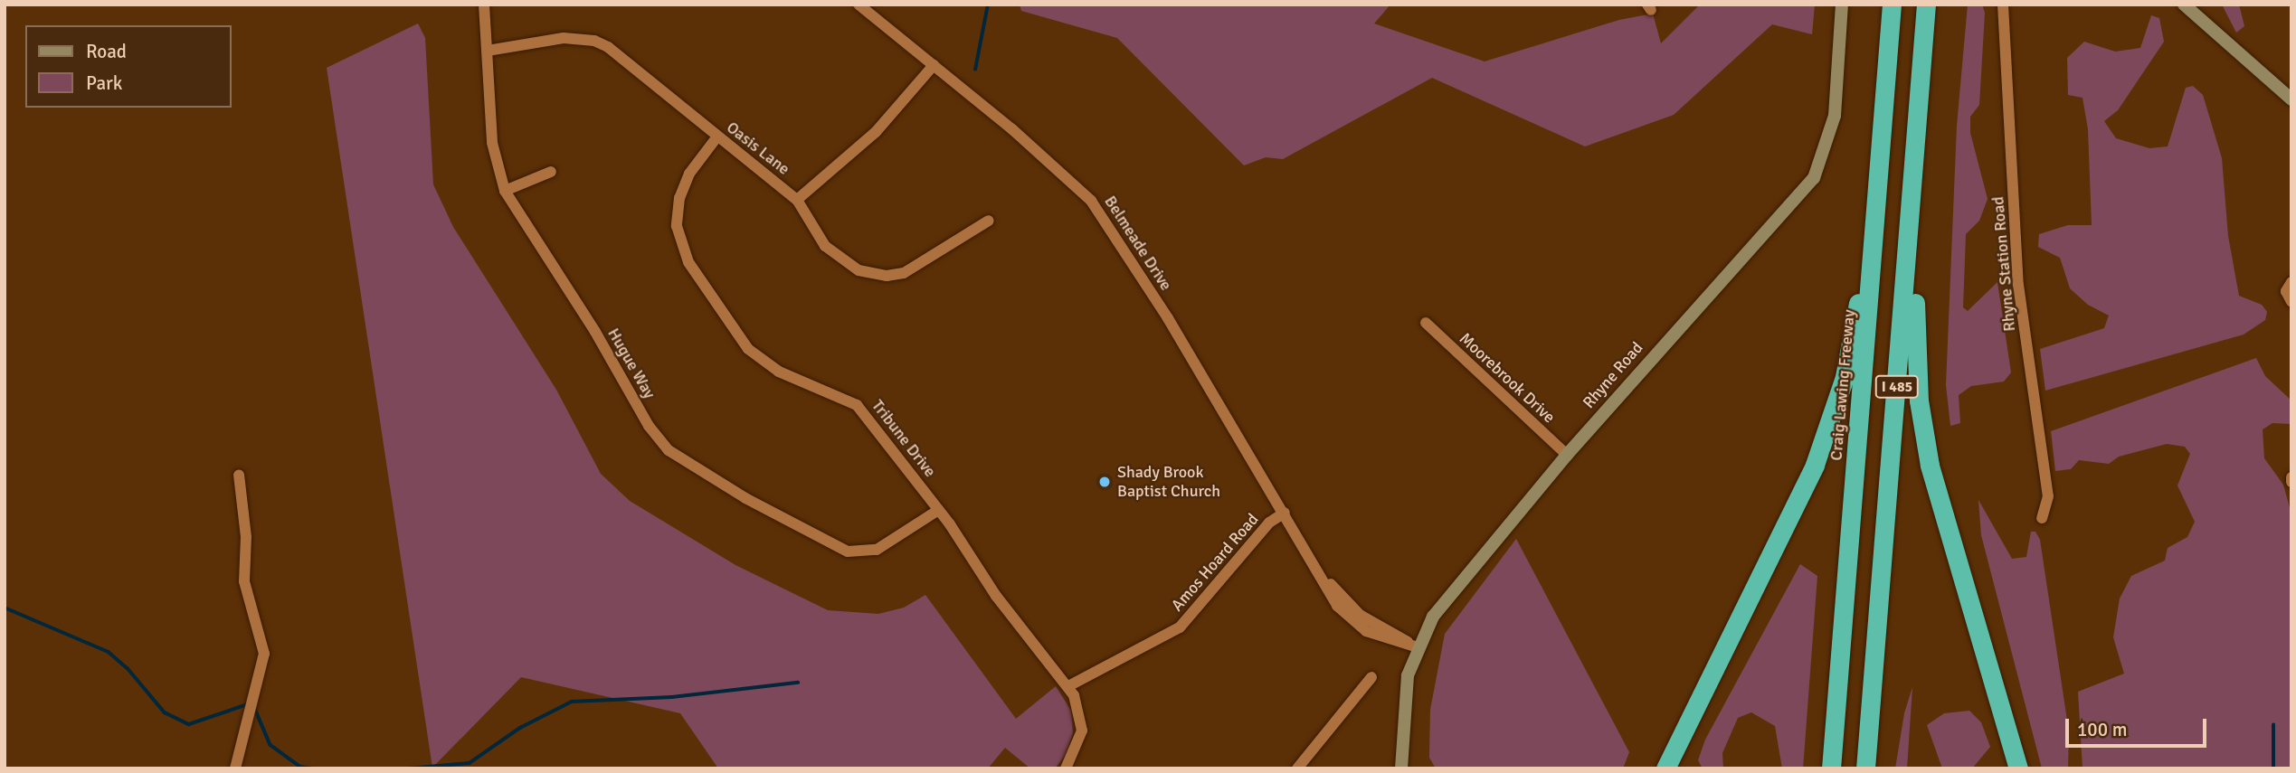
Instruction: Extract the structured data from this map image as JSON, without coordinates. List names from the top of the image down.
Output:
{
  "streets": {
    "highway": ["Craig Lawing Freeway", "I 485"],
    "street": [
      "Oasis Lane",
      "Belmeade Drive",
      "Rhyne Station Road",
      "Hugue Way",
      "Rhyne Road",
      "Moorebrook Drive",
      "Tribune Drive",
      "Amos Hoard Road"
    ]
  },
  "crossings": [
    ["Oasis Lane", "Hugue Way"],
    ["Oasis Lane", "Tribune Drive"],
    ["Belmeade Drive", "Rhyne Road"],
    ["Belmeade Drive", "Amos Hoard Road"],
    ["Hugue Way", "Tribune Drive"],
    ["Rhyne Road", "Moorebrook Drive"],
    ["Tribune Drive", "Amos Hoard Road"]
  ],
  "places": ["Shady Brook Baptist Church"],
  "legend": ["Road", "Park"],
  "scale_bar": "100 m"
}
